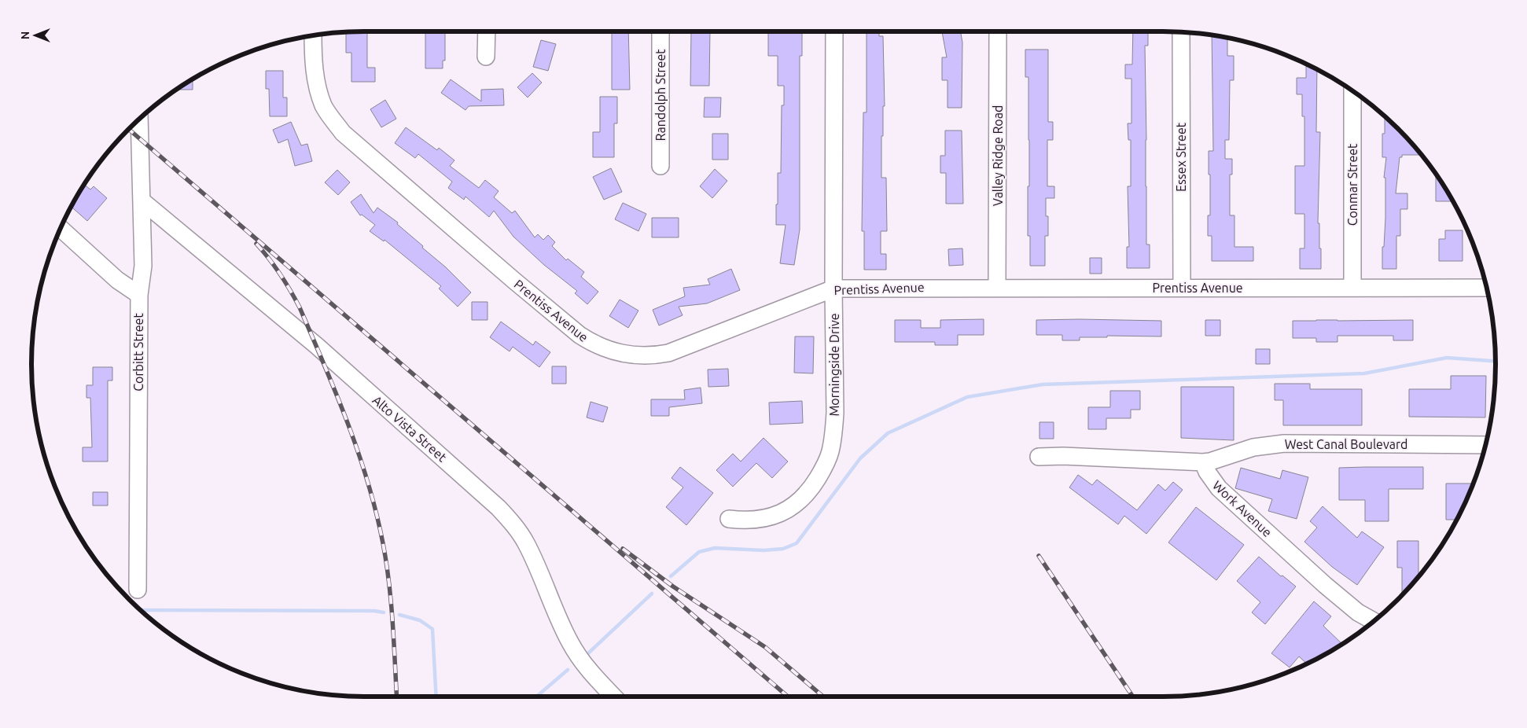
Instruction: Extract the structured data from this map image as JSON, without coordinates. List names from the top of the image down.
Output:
{
  "streets": {
    "street": [
      "Randolph Street",
      "Valley Ridge Road",
      "Essex Street",
      "Conmar Street",
      "Prentiss Avenue",
      "Corbitt Street",
      "Morningside Drive",
      "Alto Vista Street",
      "West Canal Boulevard",
      "Work Avenue"
    ]
  },
  "crossings": [
    ["Valley Ridge Road", "Prentiss Avenue"],
    ["Essex Street", "Prentiss Avenue"],
    ["Conmar Street", "Prentiss Avenue"],
    ["Prentiss Avenue", "Morningside Drive"],
    ["Corbitt Street", "Alto Vista Street"],
    ["West Canal Boulevard", "Work Avenue"]
  ],
  "north": "left"
}
